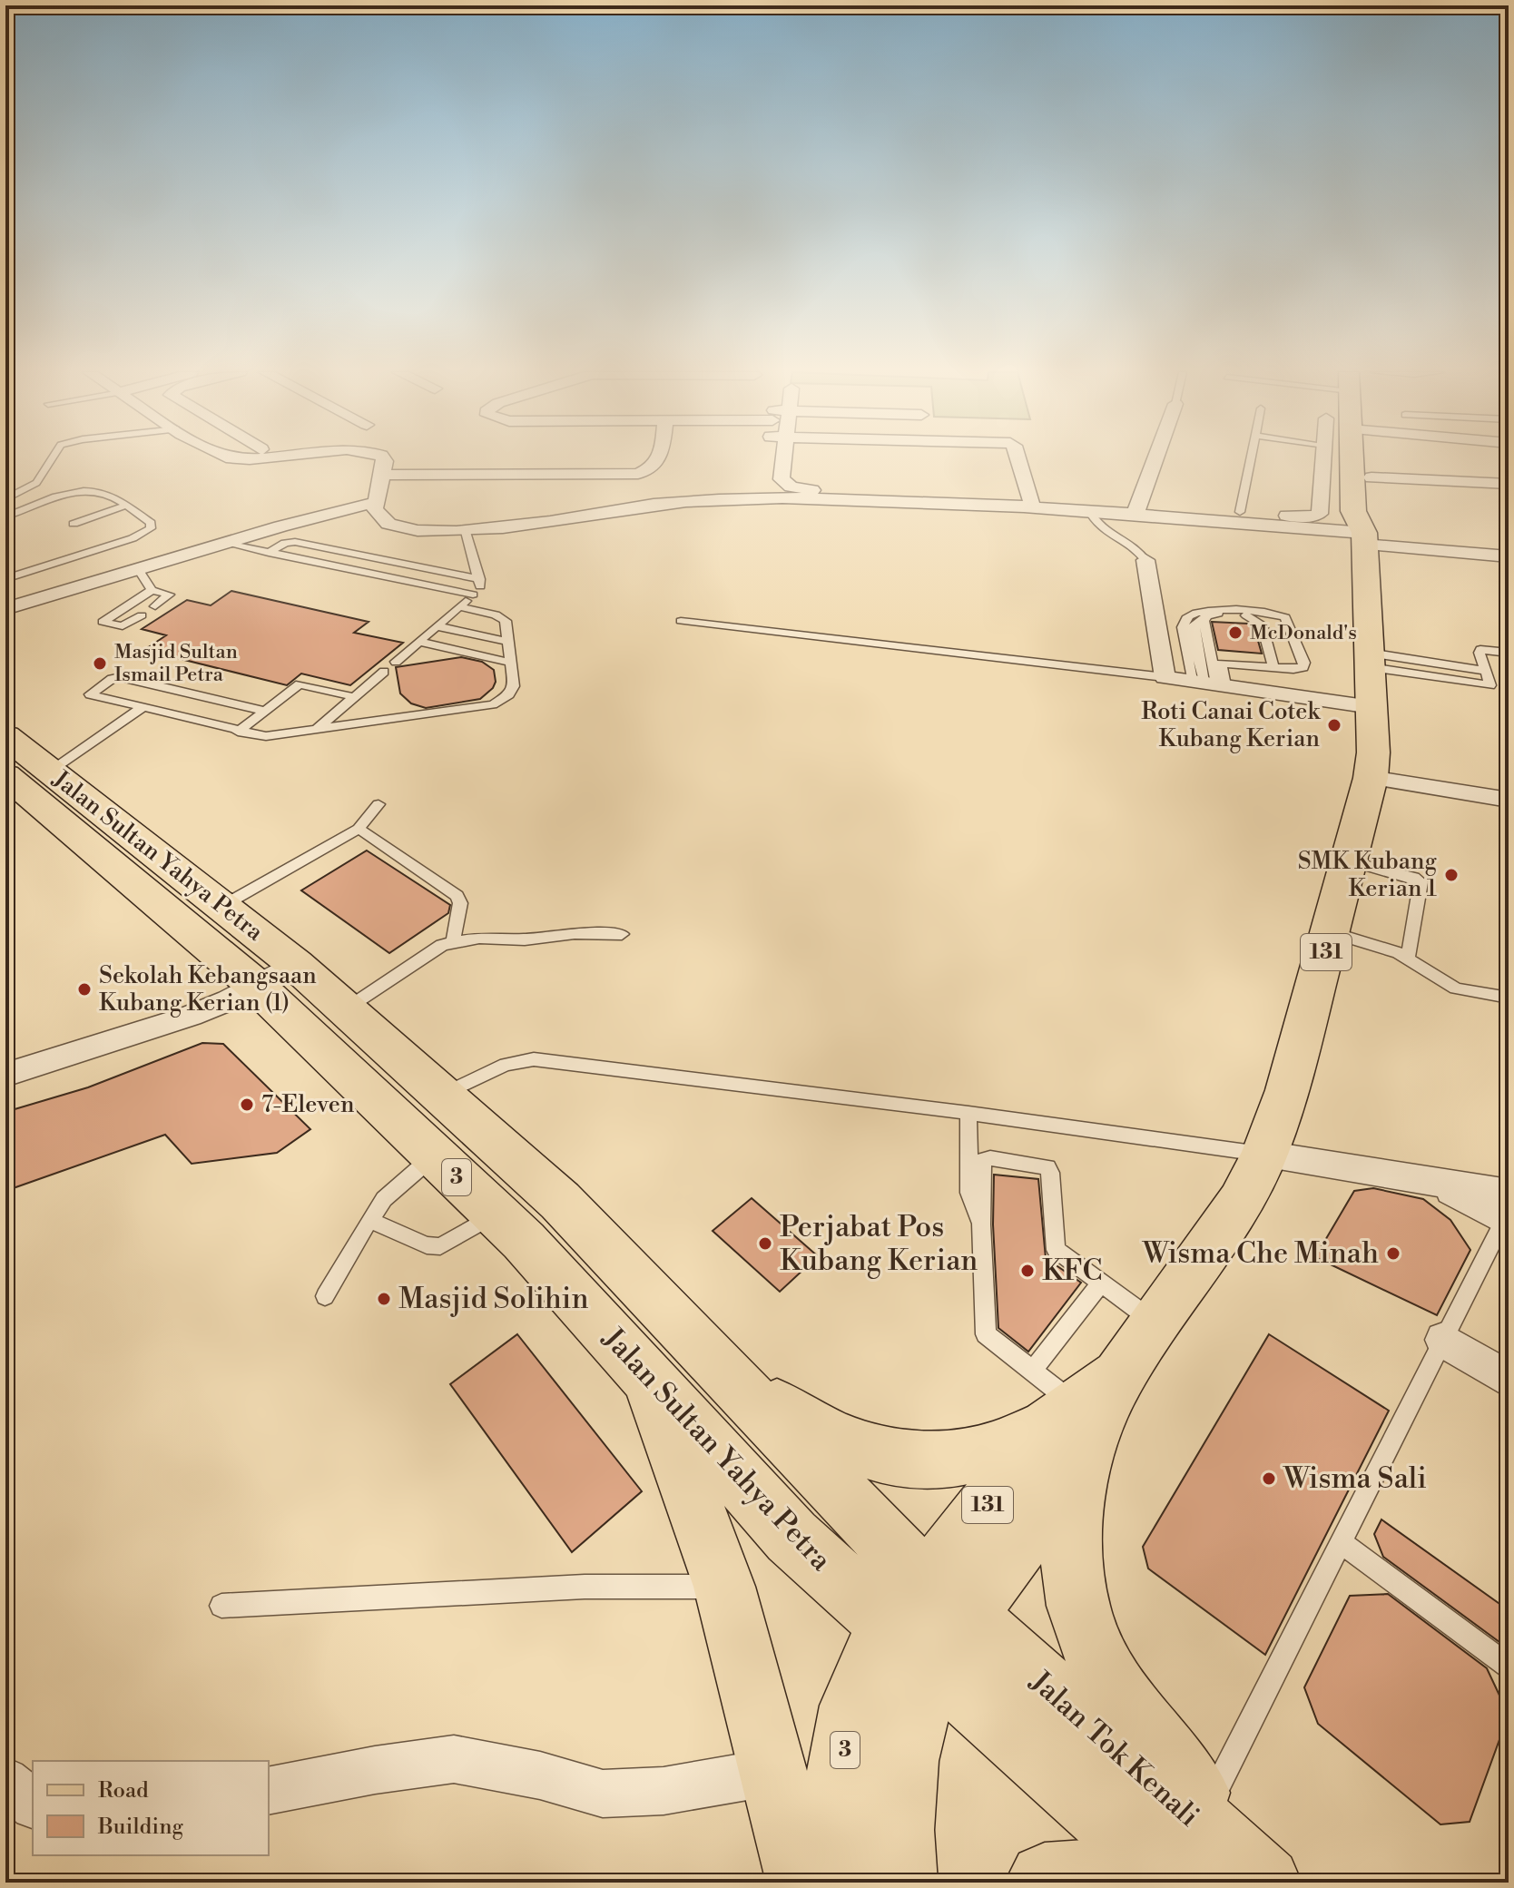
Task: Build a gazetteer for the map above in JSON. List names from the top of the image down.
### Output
{
  "streets": {
    "main road": [
      "Jalan Sultan Yahya Petra",
      "131",
      "3",
      "Jalan Tok Kenali"
    ]
  },
  "crossings": [
    ["Jalan Sultan Yahya Petra", "131"],
    ["Jalan Sultan Yahya Petra", "3"],
    ["Jalan Sultan Yahya Petra", "Jalan Tok Kenali"],
    ["131", "3"],
    ["131", "Jalan Tok Kenali"],
    ["3", "Jalan Tok Kenali"]
  ],
  "places": [
    "McDonald's",
    "Masjid Sultan Ismail Petra",
    "Roti Canai Cotek Kubang Kerian",
    "SMK Kubang Kerian 1",
    "Sekolah Kebangsaan Kubang Kerian (1)",
    "7-Eleven",
    "Perjabat Pos Kubang Kerian",
    "Wisma Che Minah",
    "KFC",
    "Masjid Solihin",
    "Wisma Sali"
  ],
  "legend": ["Road", "Building"]
}
